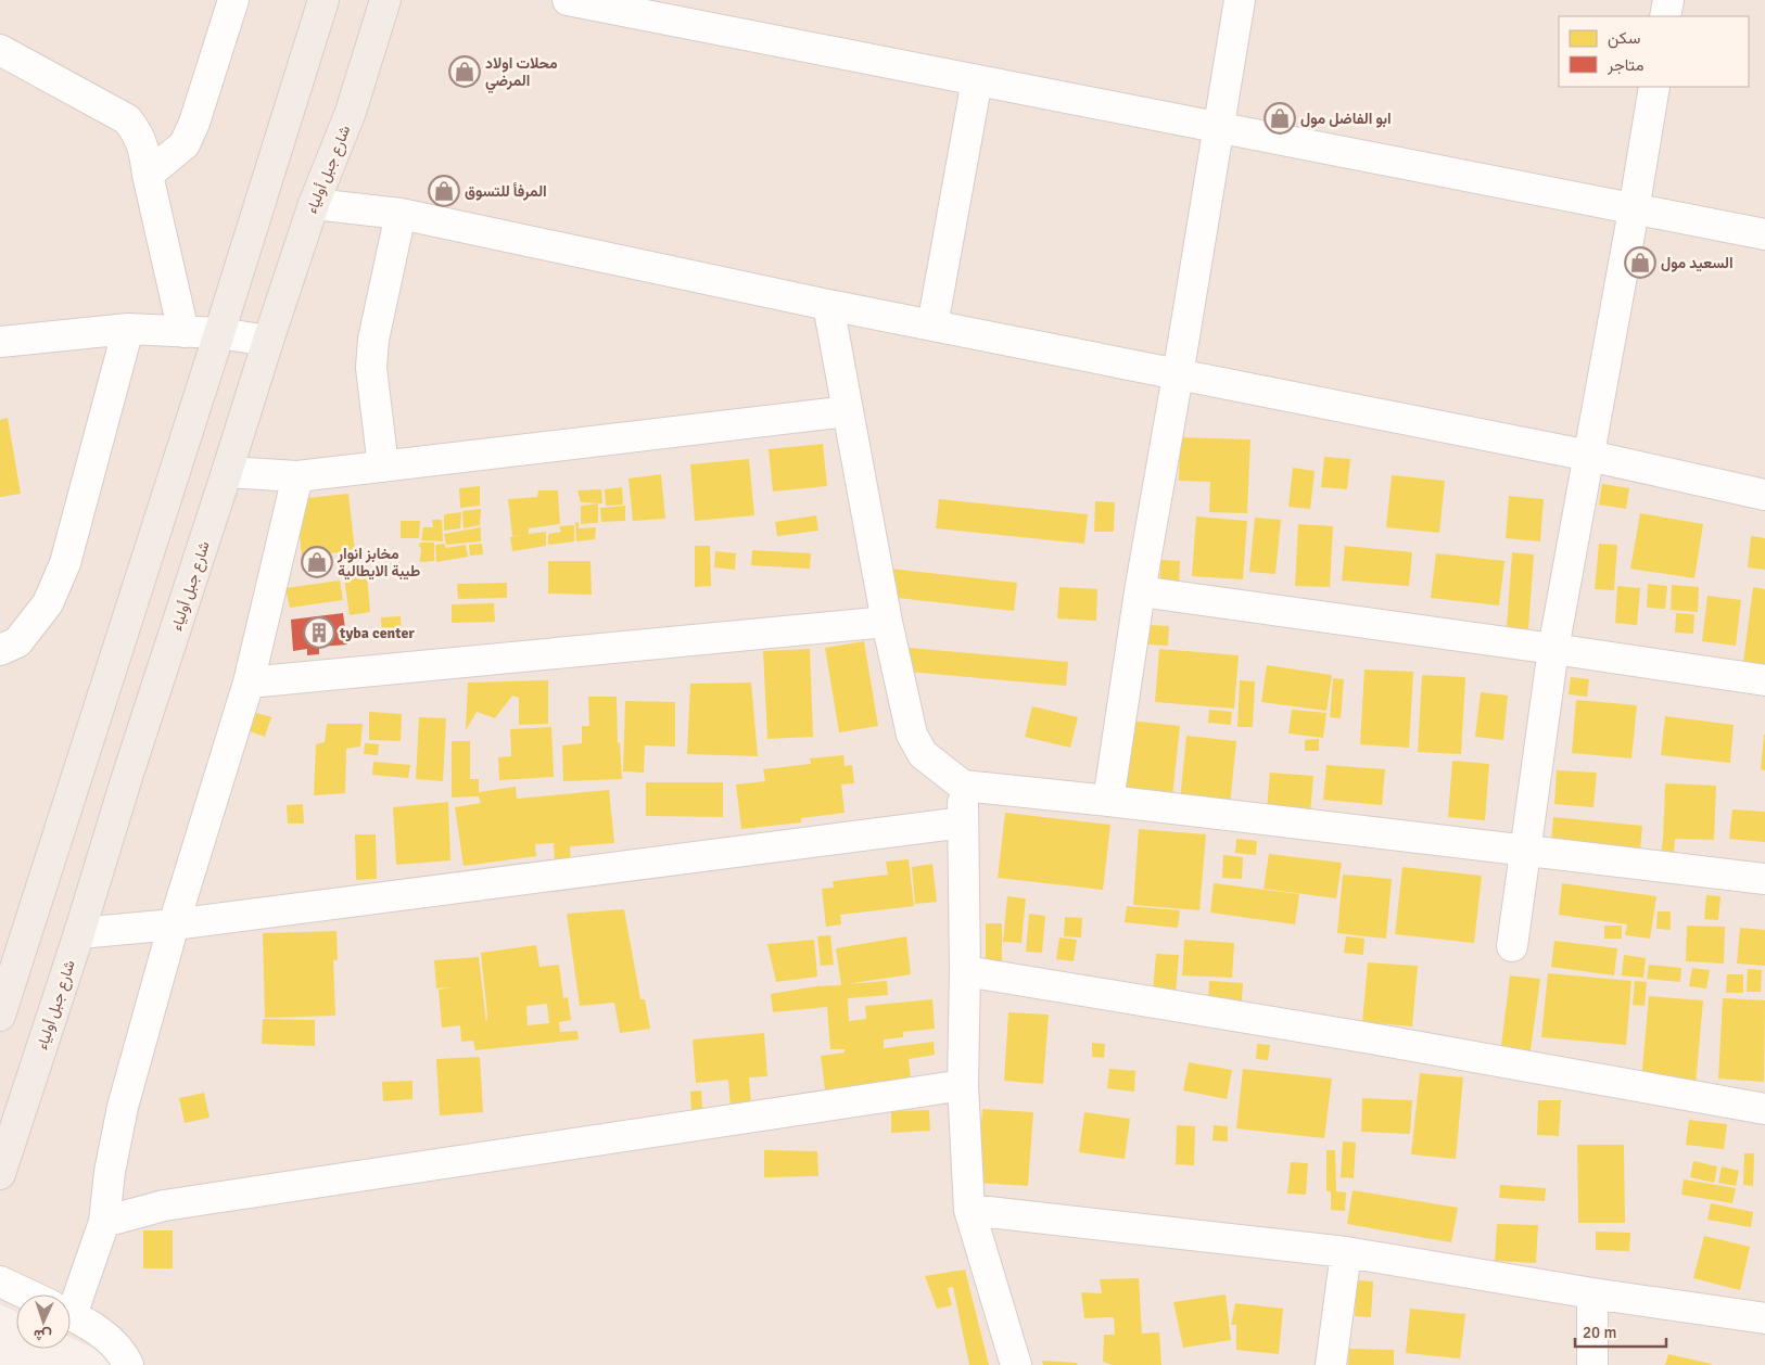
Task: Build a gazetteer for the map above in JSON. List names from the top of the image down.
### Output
{
  "streets": {
    "main road": ["شارع جبل أولياء"]
  },
  "places": {
    "shop": [
      "محلات اولاد المرضي",
      "ابو الفاضل مول",
      "المرفأ للتسوق",
      "السعيد مول",
      "مخابز انوار طيبة الايطالية"
    ],
    "building": ["tyba center"]
  },
  "legend": ["سكن", "متاجر"],
  "scale_bar": "20 m",
  "north": "bottom"
}
